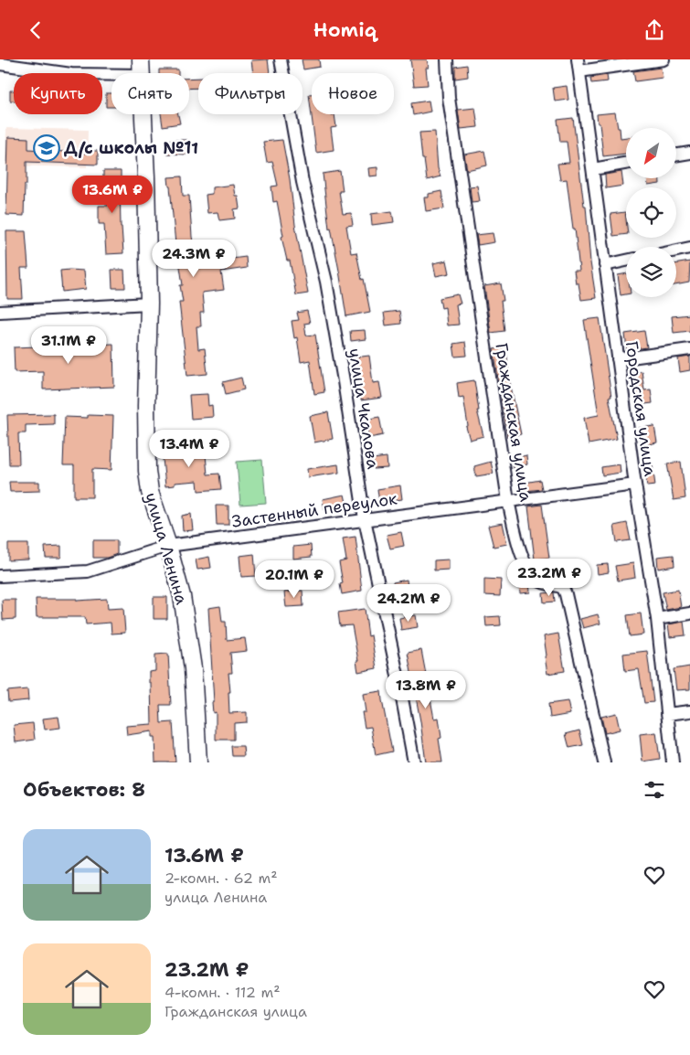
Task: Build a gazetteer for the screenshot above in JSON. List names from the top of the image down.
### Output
{
  "streets": {
    "main road": ["улица Ленина"],
    "street": [
      "улица Чкалова",
      "Городская улица",
      "Гражданская улица",
      "Застенный переулок"
    ]
  },
  "crossings": [
    ["улица Чкалова", "Застенный переулок"],
    ["Городская улица", "Застенный переулок"],
    ["Гражданская улица", "Застенный переулок"],
    ["Застенный переулок", "улица Ленина"]
  ],
  "places": {
    "school or university": ["Д/с школы №11"]
  },
  "north": "bottom left",
  "page": {
    "header": "Homiq",
    "chip": [
      "Купить",
      "Снять",
      "Фильтры",
      "Новое"
    ],
    "price": [
      "13.6M ₽",
      "24.3M ₽",
      "31.1M ₽",
      "13.4M ₽",
      "23.2M ₽",
      "20.1M ₽",
      "24.2M ₽",
      "13.8M ₽"
    ],
    "heading": "Объектов: 8",
    "list": [
      {
        "name": "13.6M ₽",
        "note": "2-комн. · 62 m² · улица Ленина"
      },
      {
        "name": "23.2M ₽",
        "note": "4-комн. · 112 m² · Гражданская улица"
      }
    ]
  }
}
